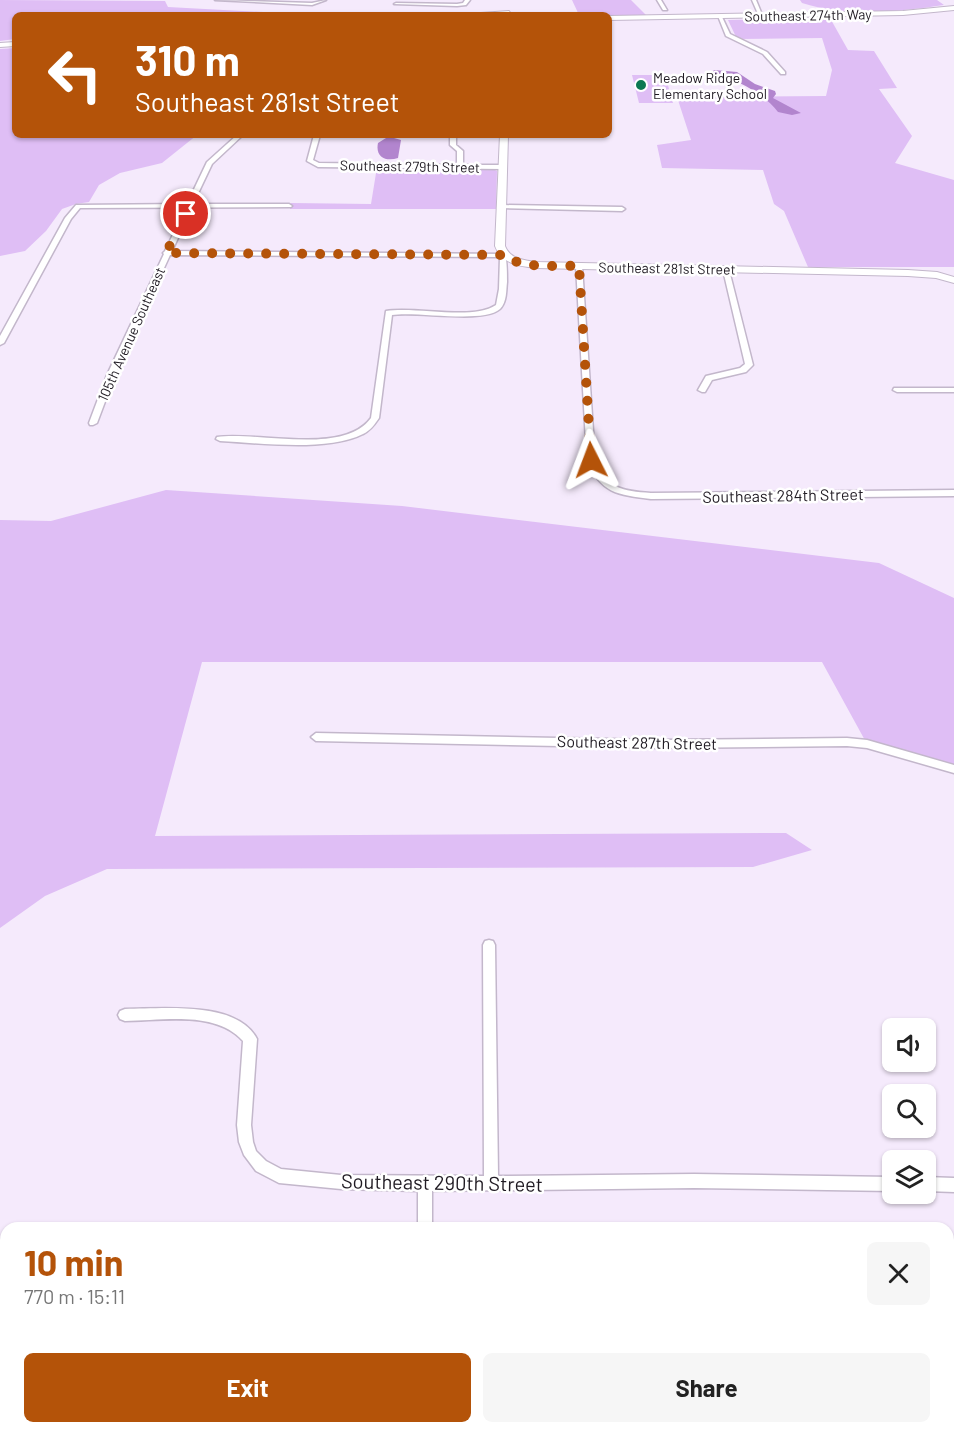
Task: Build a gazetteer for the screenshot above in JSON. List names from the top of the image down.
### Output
{
  "streets": {
    "street": [
      "Southeast 274th Way",
      "Southeast 279th Street",
      "Southeast 281st Street",
      "105th Avenue Southeast",
      "Southeast 284th Street",
      "Southeast 287th Street",
      "Southeast 290th Street"
    ]
  },
  "crossings": [
    ["Southeast 281st Street", "105th Avenue Southeast"],
    ["Southeast 281st Street", "Southeast 284th Street"]
  ],
  "places": ["Meadow Ridge Elementary School"],
  "page": {
    "turn": ["310 m", "Southeast 281st Street"],
    "heading": ["10 min", "770 m · 15:11"],
    "buttons": ["Exit", "Share"]
  }
}
